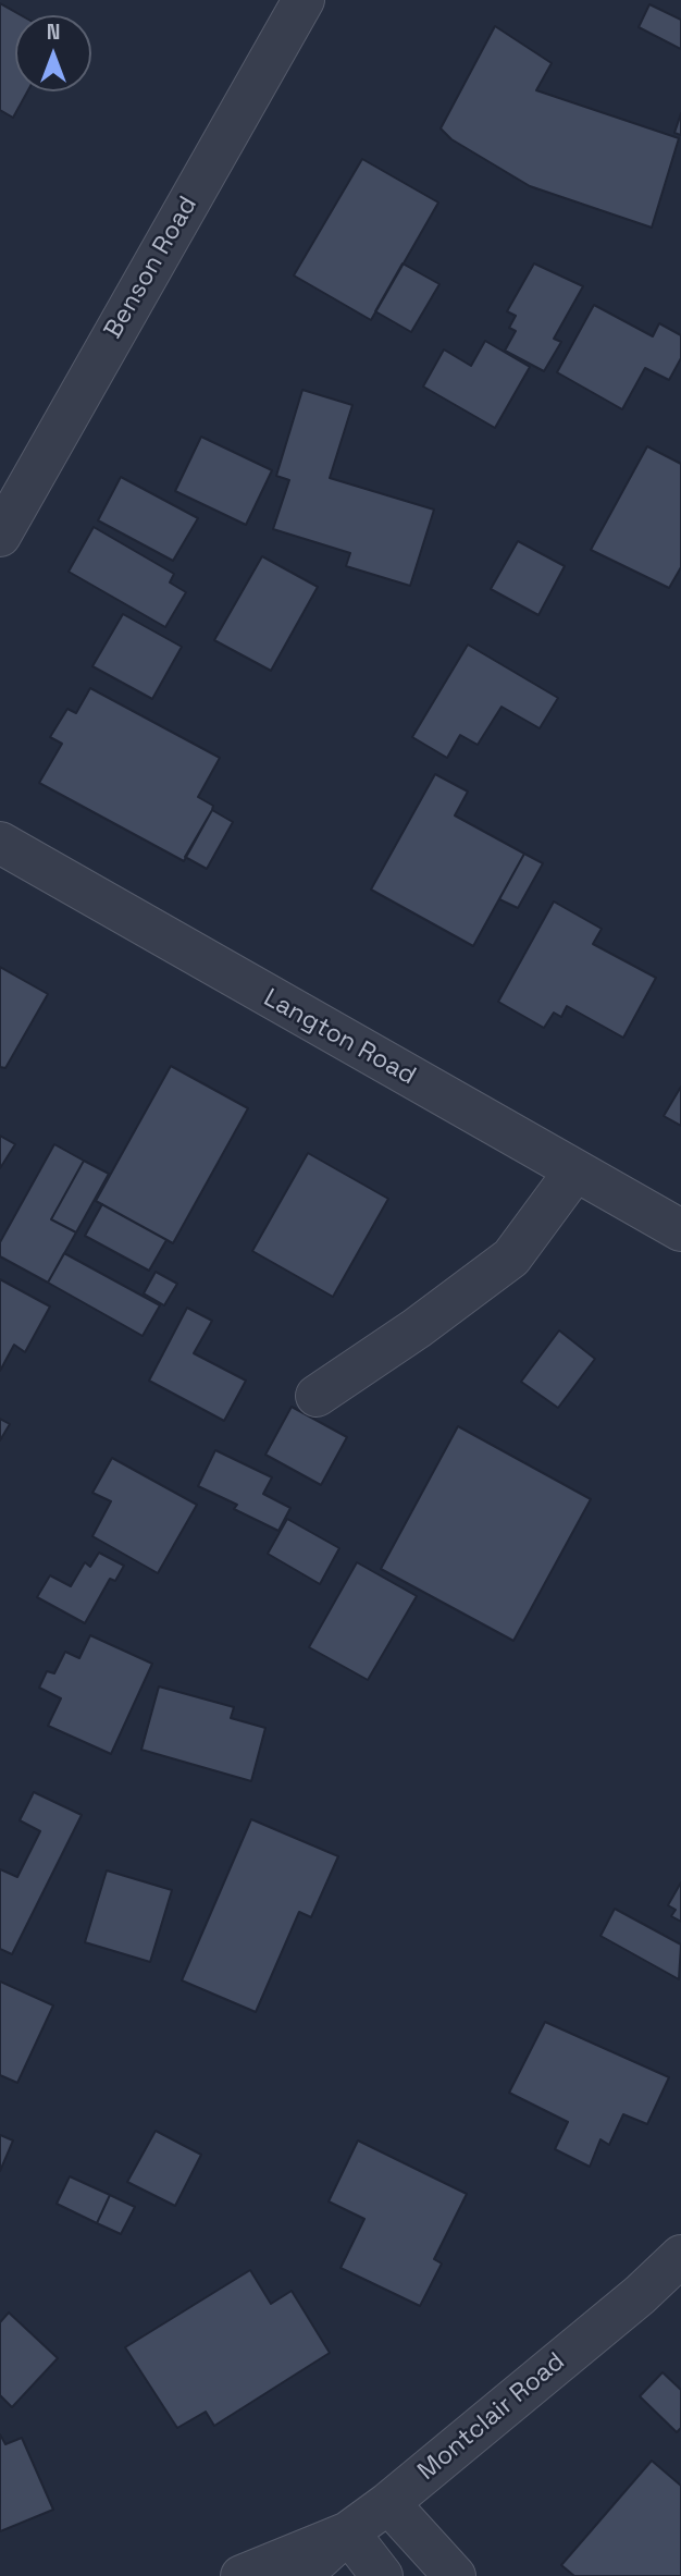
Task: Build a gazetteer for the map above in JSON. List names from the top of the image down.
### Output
{
  "streets": {
    "street": ["Benson Road", "Langton Road", "Montclair Road"]
  },
  "north": "top"
}
